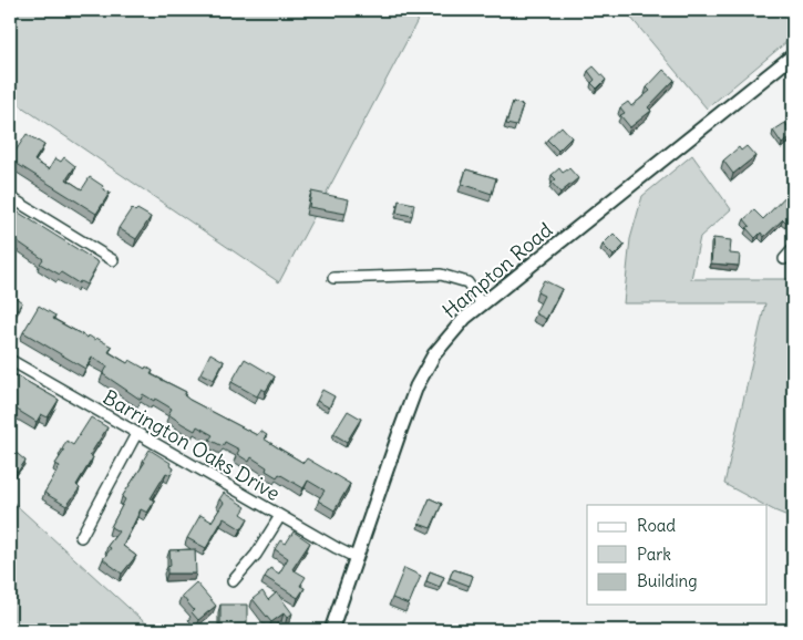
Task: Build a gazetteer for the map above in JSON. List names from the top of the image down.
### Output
{
  "streets": {
    "main road": ["Hampton Road"],
    "street": ["Barrington Oaks Drive"]
  },
  "crossings": [
    ["Hampton Road", "Barrington Oaks Drive"]
  ],
  "legend": ["Road", "Park", "Building"]
}
